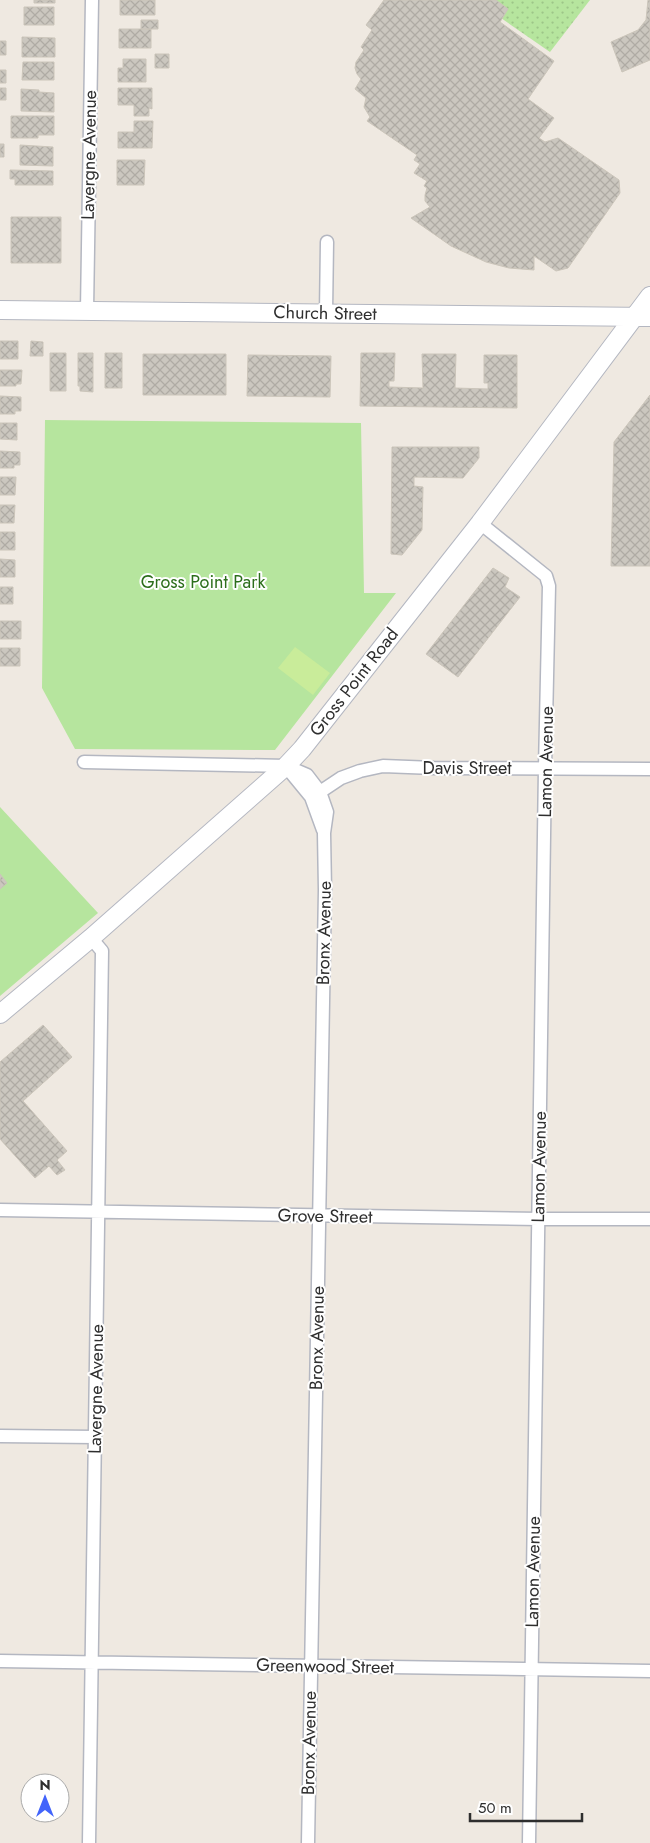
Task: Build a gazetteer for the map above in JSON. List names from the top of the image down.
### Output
{
  "streets": {
    "main road": ["Church Street", "Gross Point Road"],
    "street": [
      "Lavergne Avenue",
      "Lamon Avenue",
      "Davis Street",
      "Bronx Avenue",
      "Grove Street",
      "Greenwood Street"
    ]
  },
  "crossings": [
    ["Lavergne Avenue", "Church Street"],
    ["Lavergne Avenue", "Gross Point Road"],
    ["Lavergne Avenue", "Grove Street"],
    ["Lavergne Avenue", "Greenwood Street"],
    ["Church Street", "Gross Point Road"],
    ["Gross Point Road", "Lamon Avenue"],
    ["Gross Point Road", "Bronx Avenue"],
    ["Lamon Avenue", "Davis Street"],
    ["Lamon Avenue", "Grove Street"],
    ["Lamon Avenue", "Greenwood Street"],
    ["Davis Street", "Bronx Avenue"],
    ["Bronx Avenue", "Grove Street"],
    ["Bronx Avenue", "Greenwood Street"]
  ],
  "parks": ["Gross Point Park"],
  "scale_bar": "50 m",
  "north": "top"
}
